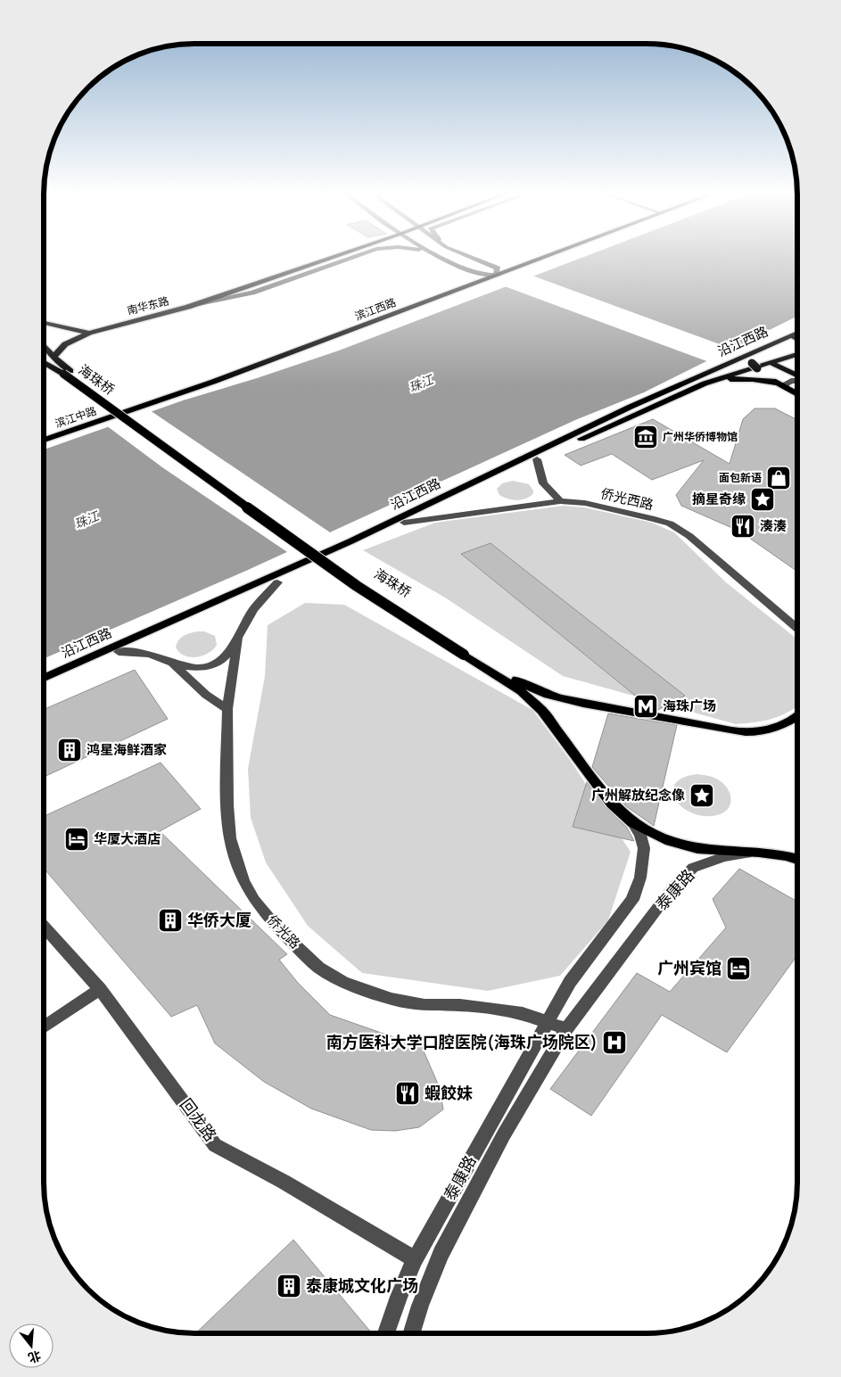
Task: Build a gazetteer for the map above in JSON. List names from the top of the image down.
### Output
{
  "streets": {
    "main road": [
      "南华东路",
      "滨江西路",
      "沿江西路",
      "海珠桥",
      "滨江中路"
    ],
    "street": [
      "侨光西路",
      "泰康路",
      "侨光路",
      "回龙路"
    ]
  },
  "crossings": [
    ["滨江西路", "滨江中路"],
    ["沿江西路", "侨光西路"],
    ["海珠桥", "泰康路"],
    ["泰康路", "侨光路"],
    ["泰康路", "回龙路"]
  ],
  "water": ["珠江"],
  "places": {
    "museum": ["广州华侨博物馆"],
    "shop": ["面包新语"],
    "place": ["摘星奇缘", "广州解放纪念像"],
    "restaurant": ["湊湊", "蝦餃妹"],
    "metro station": ["海珠广场"],
    "building": ["鸿星海鲜酒家", "华侨大厦", "泰康城文化广场"],
    "hotel": ["华厦大酒店", "广州宾馆"],
    "hospital": ["南方医科大学口腔医院(海珠广场院区)"]
  },
  "north": "bottom"
}
